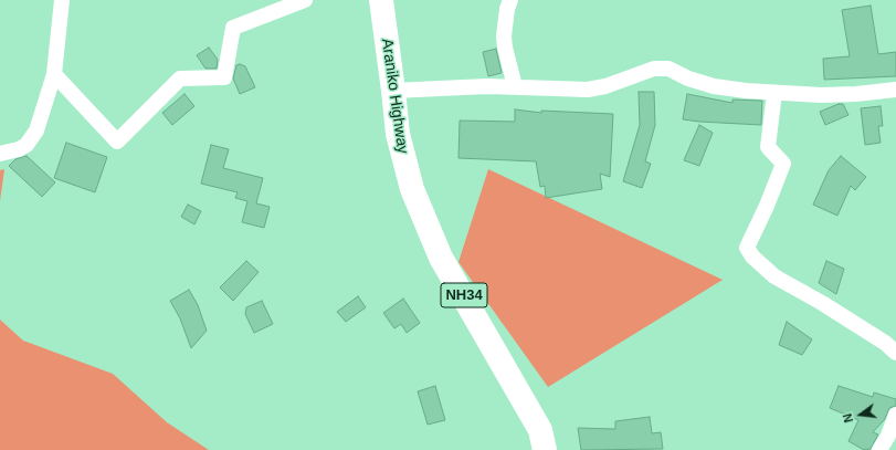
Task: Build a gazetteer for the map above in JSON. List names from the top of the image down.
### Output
{
  "streets": {
    "highway": ["Araniko Highway", "NH34"]
  },
  "north": "left"
}
